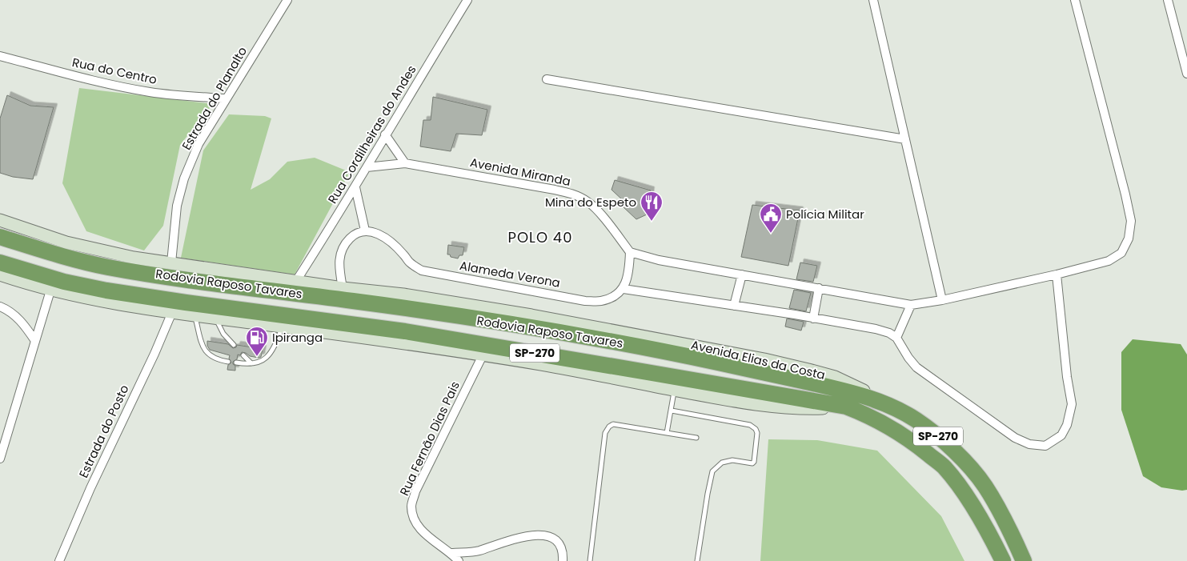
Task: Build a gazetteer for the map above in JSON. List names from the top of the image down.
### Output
{
  "streets": {
    "highway": ["Rodovia Raposo Tavares", "SP-270"],
    "main road": ["Avenida Elias da Costa"],
    "street": [
      "Rua do Centro",
      "Estrada do Planalto",
      "Rua Cordilheiras do Andes",
      "Avenida Miranda",
      "Alameda Verona",
      "Estrada do Posto",
      "Rua Fernão Dias Pais"
    ]
  },
  "crossings": [
    ["Rua do Centro", "Estrada do Planalto"],
    ["Estrada do Planalto", "Avenida Elias da Costa"],
    ["Rua Cordilheiras do Andes", "Avenida Miranda"],
    ["Rua Cordilheiras do Andes", "Avenida Elias da Costa"],
    ["Rodovia Raposo Tavares", "Avenida Elias da Costa"]
  ],
  "districts": ["POLO 40"],
  "places": {
    "restaurant": ["Mina do Espeto"],
    "public building": ["Polícia Militar"],
    "fuel station": ["Ipiranga"]
  }
}
